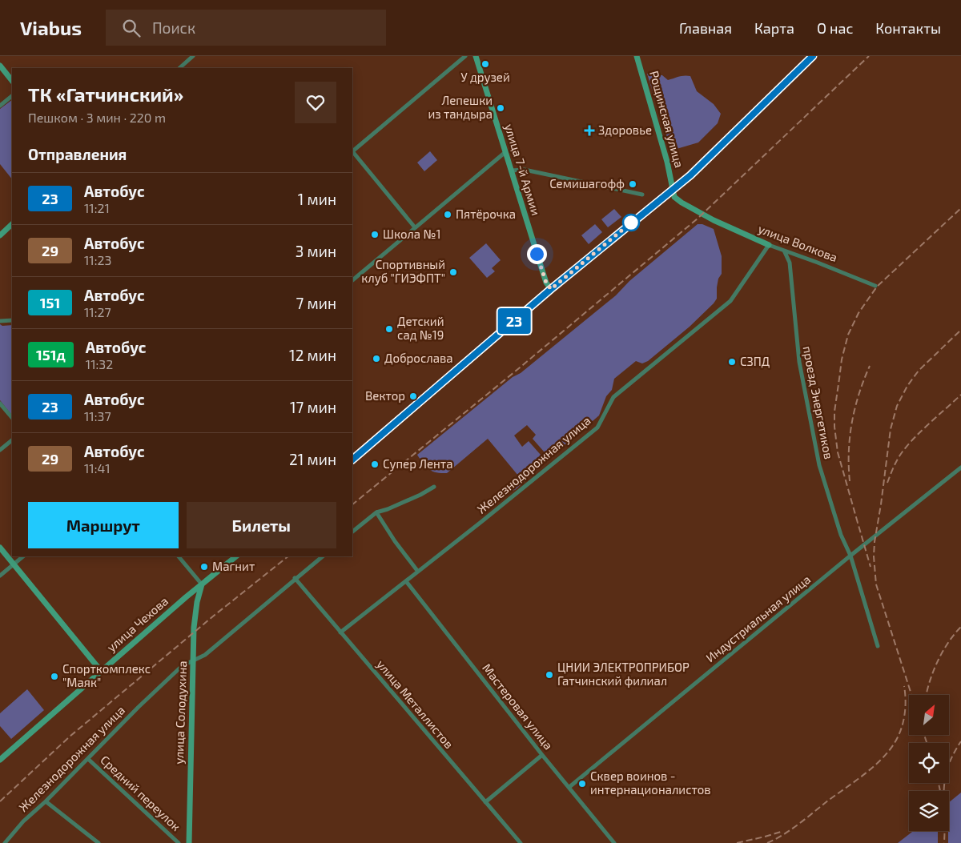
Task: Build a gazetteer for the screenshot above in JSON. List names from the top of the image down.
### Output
{
  "streets": {
    "street": [
      "Рощинская улица",
      "улица 7-й Армии",
      "улица Волкова",
      "проезд Энергетиков",
      "Железнодорожная улица",
      "Индустриальная улица",
      "улица Чехова",
      "улица Металлистов",
      "Мастеровая улица",
      "улица Солодухина",
      "Средний переулок"
    ]
  },
  "crossings": [
    ["Рощинская улица", "улица Волкова"],
    ["улица Волкова", "проезд Энергетиков"],
    ["улица Волкова", "Железнодорожная улица"],
    ["проезд Энергетиков", "Индустриальная улица"],
    ["Железнодорожная улица", "улица Металлистов"],
    ["Железнодорожная улица", "Мастеровая улица"],
    ["Железнодорожная улица", "улица Солодухина"],
    ["Железнодорожная улица", "Средний переулок"],
    ["Индустриальная улица", "Мастеровая улица"],
    ["улица Чехова", "улица Солодухина"]
  ],
  "places": {
    "other": [
      "У друзей",
      "Лепешки из тандыра",
      "Семишагофф",
      "Пятёрочка",
      "Школа №1",
      "Спортивный клуб \"ГИЭФПТ\"",
      "Детский сад №19",
      "Доброслава",
      "СЗПД",
      "Вектор",
      "Супер Лента",
      "Магнит",
      "ЦНИИ ЭЛЕКТРОПРИБОР Гатчинский филиал",
      "Спорткомплекс \"Маяк\"",
      "Сквер воинов - интернационалистов"
    ],
    "health": ["Здоровье"]
  },
  "lines": ["bus line 23"],
  "north": "top right",
  "page": {
    "header": "Viabus",
    "search": "Поиск",
    "nav": [
      "Главная",
      "Карта",
      "О нас",
      "Контакты"
    ],
    "on_map": "23",
    "heading": [
      ["ТК «Гатчинский»", "Пешком · 3 мин · 220 m"],
      "Отправления"
    ],
    "list": [
      {
        "mark": "23",
        "name": "Автобус",
        "note": "11:21",
        "value": "1 мин"
      },
      {
        "mark": "29",
        "name": "Автобус",
        "note": "11:23",
        "value": "3 мин"
      },
      {
        "mark": "151",
        "name": "Автобус",
        "note": "11:27",
        "value": "7 мин"
      },
      {
        "mark": "151д",
        "name": "Автобус",
        "note": "11:32",
        "value": "12 мин"
      },
      {
        "mark": "23",
        "name": "Автобус",
        "note": "11:37",
        "value": "17 мин"
      },
      {
        "mark": "29",
        "name": "Автобус",
        "note": "11:41",
        "value": "21 мин"
      }
    ],
    "buttons": ["Маршрут", "Билеты"]
  }
}
